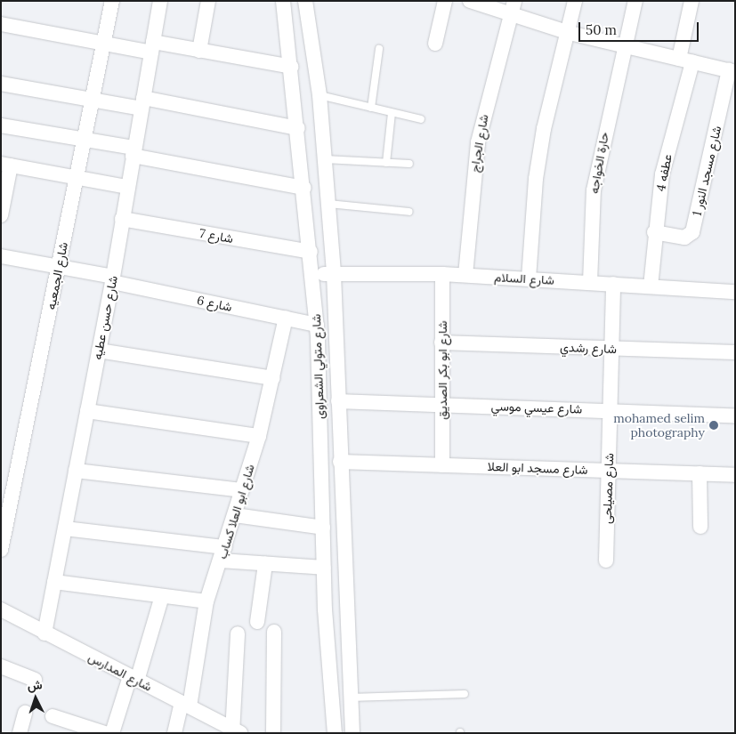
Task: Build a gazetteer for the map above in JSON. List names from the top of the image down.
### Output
{
  "streets": {
    "street": [
      "شارع الجراج",
      "حارة الخواجه",
      "شارع مسجد النور 1",
      "عطفه 4",
      "شارع 7",
      "شارع الجمعيه",
      "شارع السلام",
      "شارع 6",
      "شارع حسن عطيه",
      "شارع رشدي",
      "شارع متولي الشعراوى",
      "شارع ابو بكر الصديق",
      "شارع عيسي موسي",
      "شارع مسجد ابو العلا",
      "شارع مصيلحى",
      "شارع ابو العلا كساب",
      "شارع المدارس"
    ]
  },
  "crossings": [
    ["شارع الجراج", "شارع السلام"],
    ["حارة الخواجه", "شارع السلام"],
    ["شارع مسجد النور 1", "عطفه 4"],
    ["عطفه 4", "شارع السلام"],
    ["شارع 7", "شارع حسن عطيه"],
    ["شارع 7", "شارع متولي الشعراوى"],
    ["شارع الجمعيه", "شارع 6"],
    ["شارع السلام", "شارع متولي الشعراوى"],
    ["شارع السلام", "شارع ابو بكر الصديق"],
    ["شارع السلام", "شارع مصيلحى"],
    ["شارع 6", "شارع حسن عطيه"],
    ["شارع 6", "شارع متولي الشعراوى"],
    ["شارع 6", "شارع ابو العلا كساب"],
    ["شارع حسن عطيه", "شارع المدارس"],
    ["شارع رشدي", "شارع ابو بكر الصديق"],
    ["شارع رشدي", "شارع مصيلحى"],
    ["شارع متولي الشعراوى", "شارع عيسي موسي"],
    ["شارع متولي الشعراوى", "شارع مسجد ابو العلا"],
    ["شارع ابو بكر الصديق", "شارع عيسي موسي"],
    ["شارع ابو بكر الصديق", "شارع مسجد ابو العلا"],
    ["شارع عيسي موسي", "شارع مصيلحى"],
    ["شارع مسجد ابو العلا", "شارع مصيلحى"],
    ["شارع ابو العلا كساب", "شارع المدارس"]
  ],
  "places": ["mohamed selim photography"],
  "scale_bar": "50 m",
  "north": "top"
}
